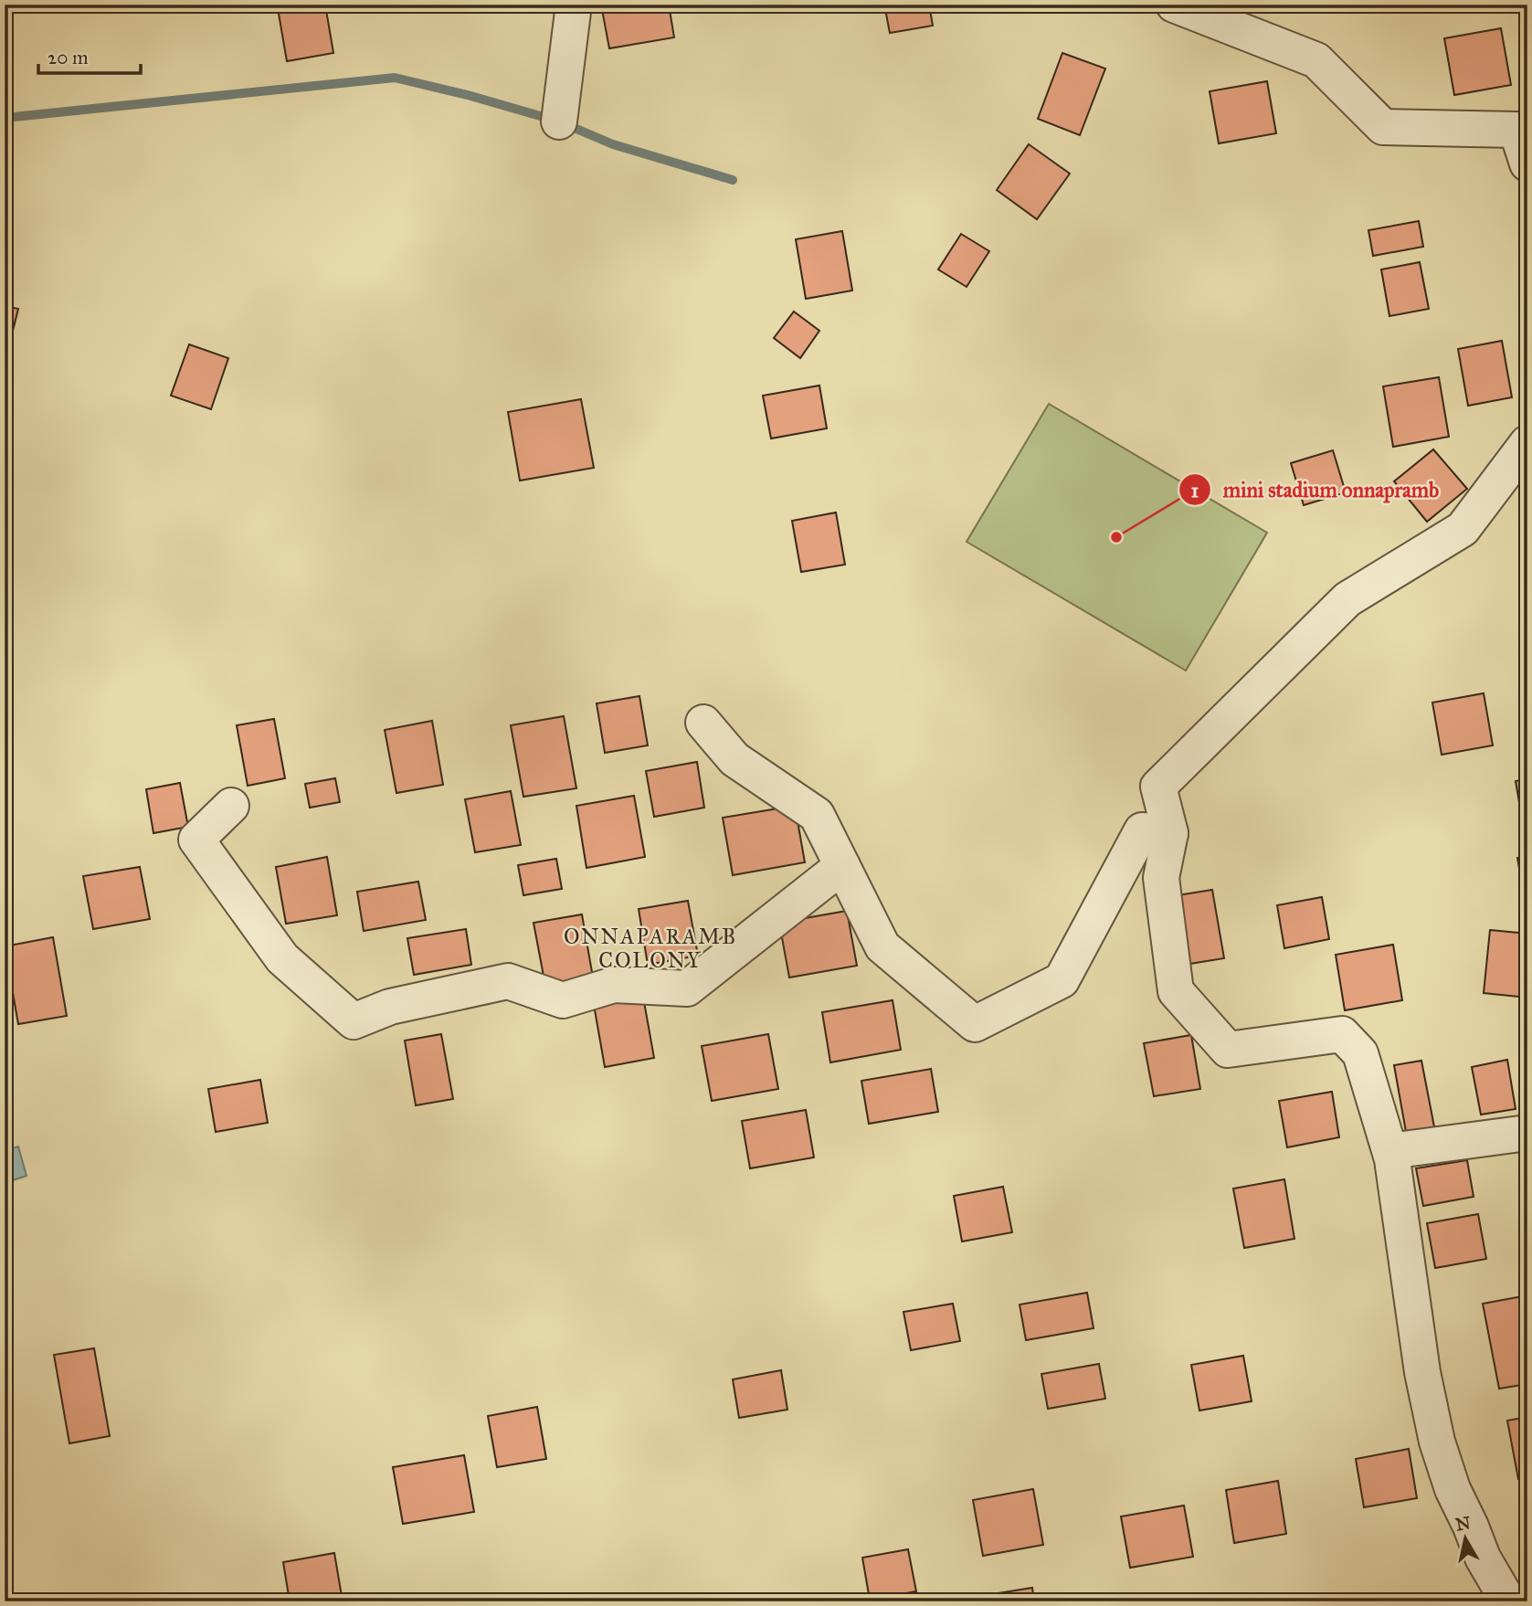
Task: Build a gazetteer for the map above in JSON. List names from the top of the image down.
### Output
{
  "districts": ["ONNAPARAMB COLONY"],
  "places": ["mini stadium onnapramb"],
  "scale_bar": "20 m",
  "north": "top"
}
